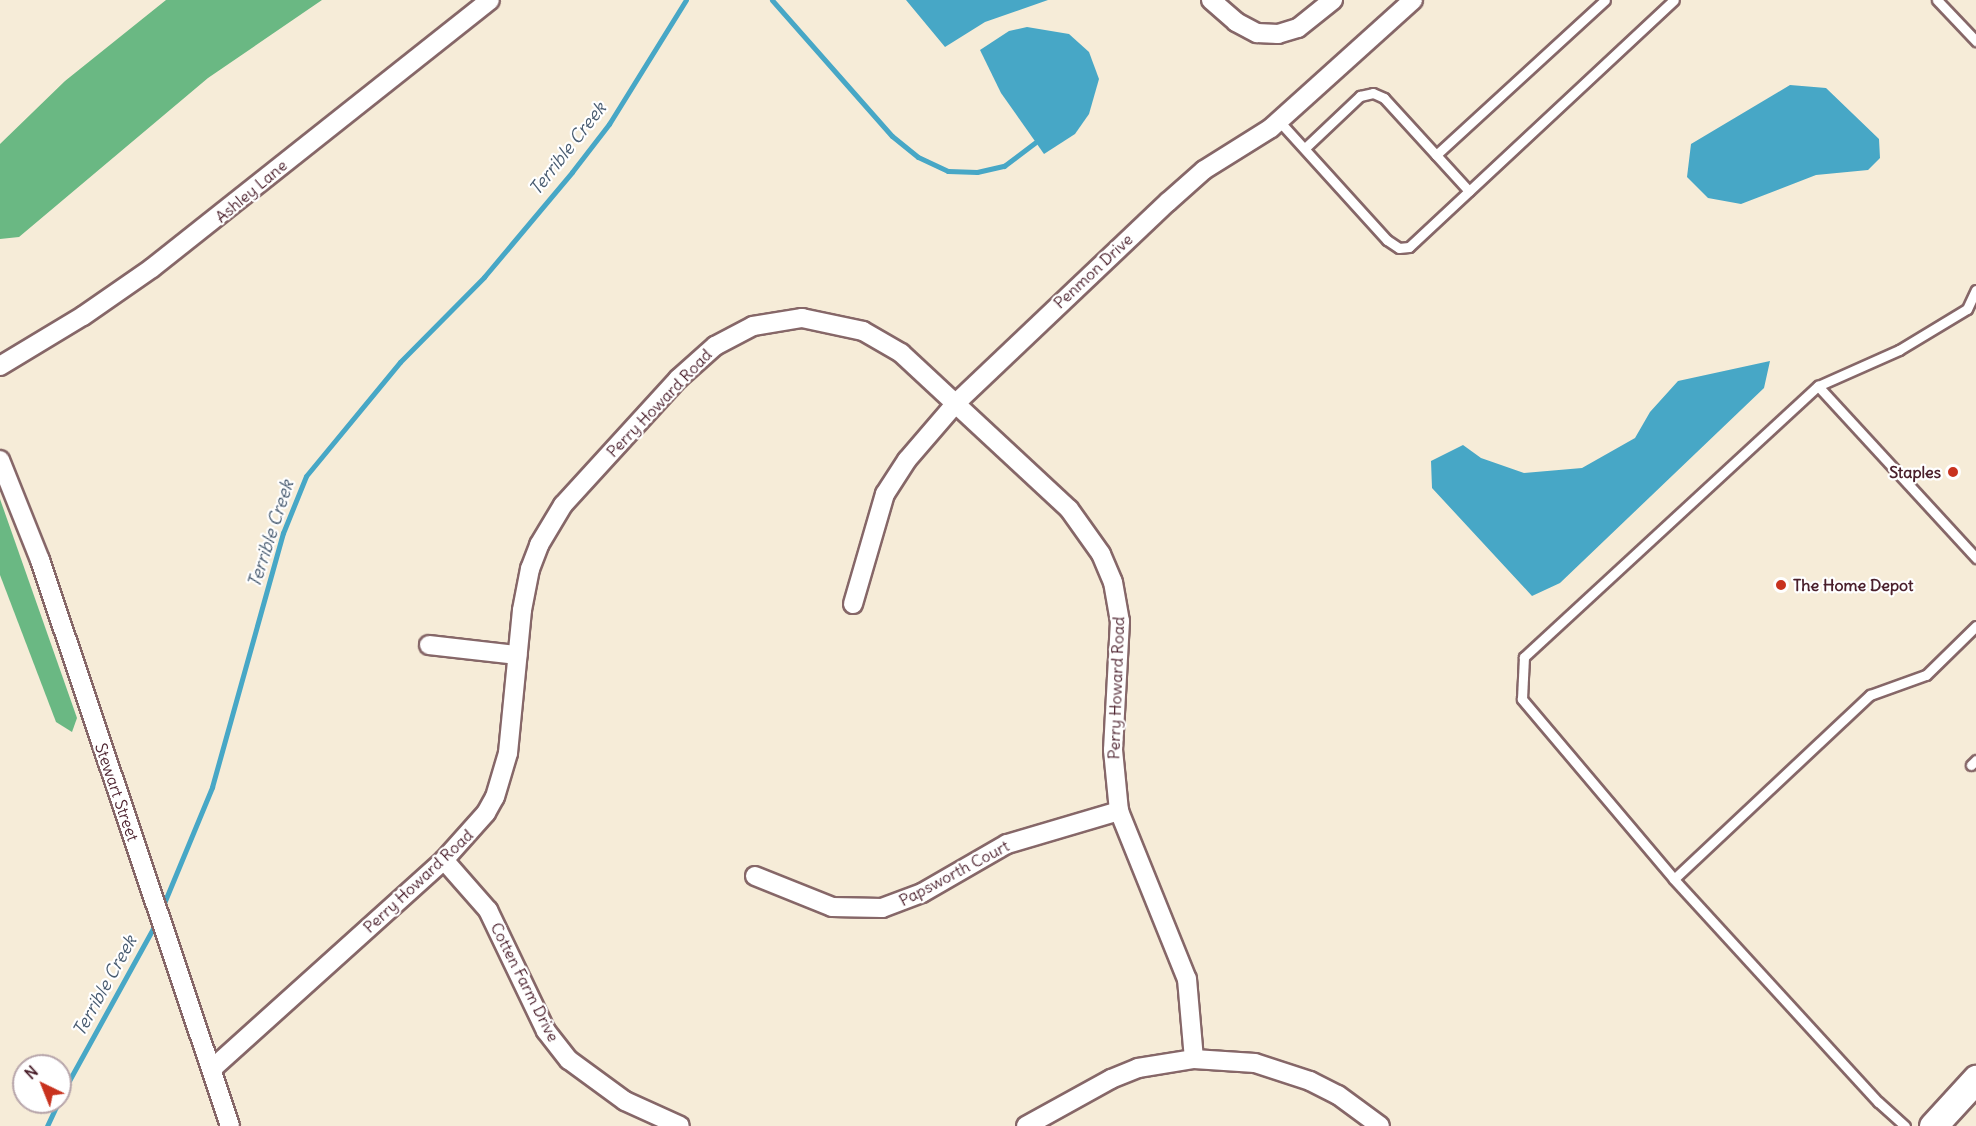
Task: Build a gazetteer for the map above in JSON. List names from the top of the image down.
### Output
{
  "streets": {
    "street": [
      "Ashley Lane",
      "Penmon Drive",
      "Perry Howard Road",
      "Stewart Street",
      "Papsworth Court",
      "Cotten Farm Drive"
    ]
  },
  "crossings": [
    ["Penmon Drive", "Perry Howard Road"],
    ["Perry Howard Road", "Stewart Street"],
    ["Perry Howard Road", "Papsworth Court"],
    ["Perry Howard Road", "Cotten Farm Drive"]
  ],
  "water": ["Terrible Creek"],
  "places": ["Staples", "The Home Depot"],
  "north": "top left"
}
